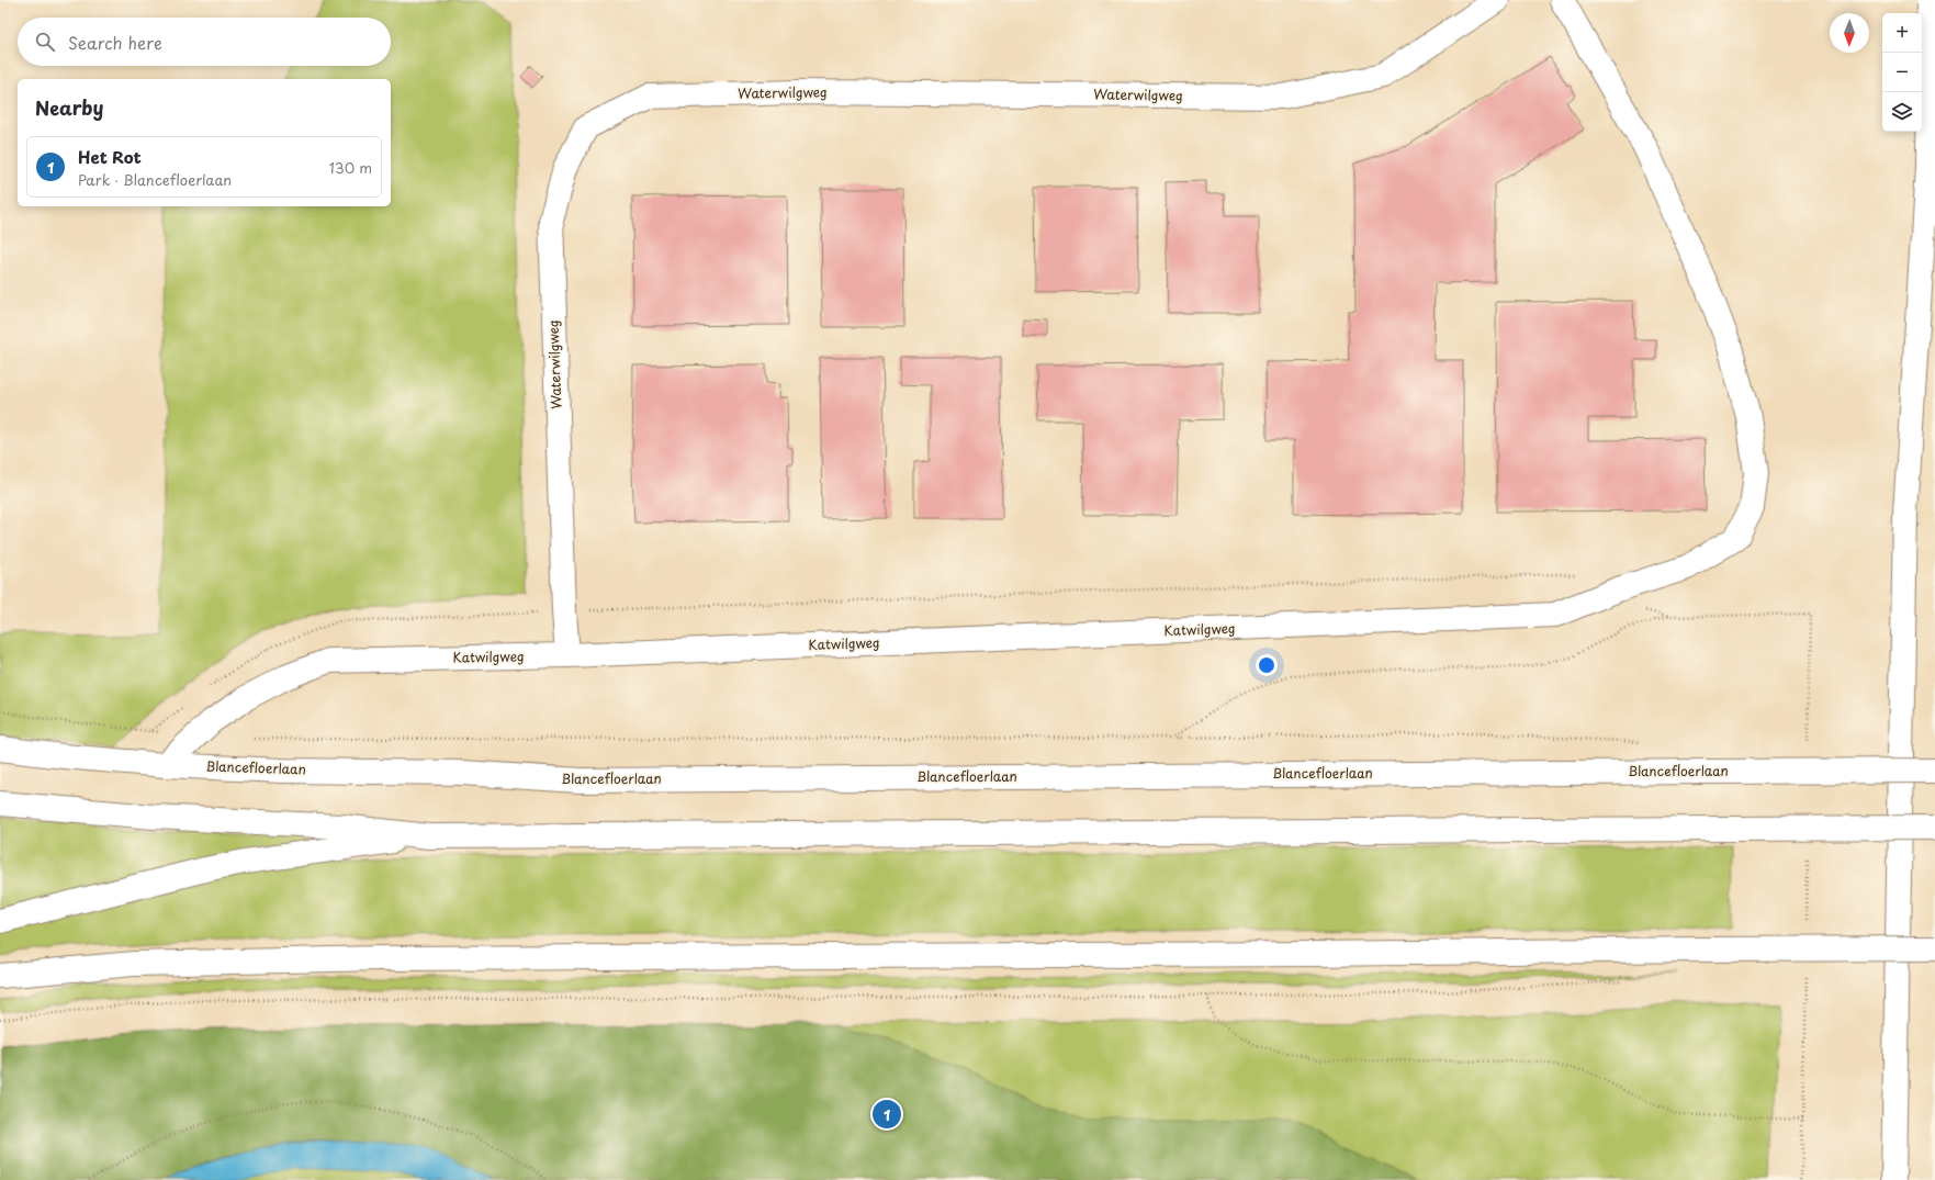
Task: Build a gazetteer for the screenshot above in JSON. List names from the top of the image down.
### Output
{
  "streets": {
    "main road": ["Waterwilgweg", "Katwilgweg", "Blancefloerlaan"]
  },
  "crossings": [
    ["Waterwilgweg", "Katwilgweg"],
    ["Katwilgweg", "Blancefloerlaan"]
  ],
  "north": "bottom",
  "page": {
    "map_buttons": ["+", "−"],
    "search": "Search here",
    "heading": "Nearby",
    "list": [
      {
        "mark": "1",
        "name": "Het Rot",
        "note": "Park · Blancefloerlaan",
        "value": "130 m"
      }
    ],
    "pins": "1"
  }
}
